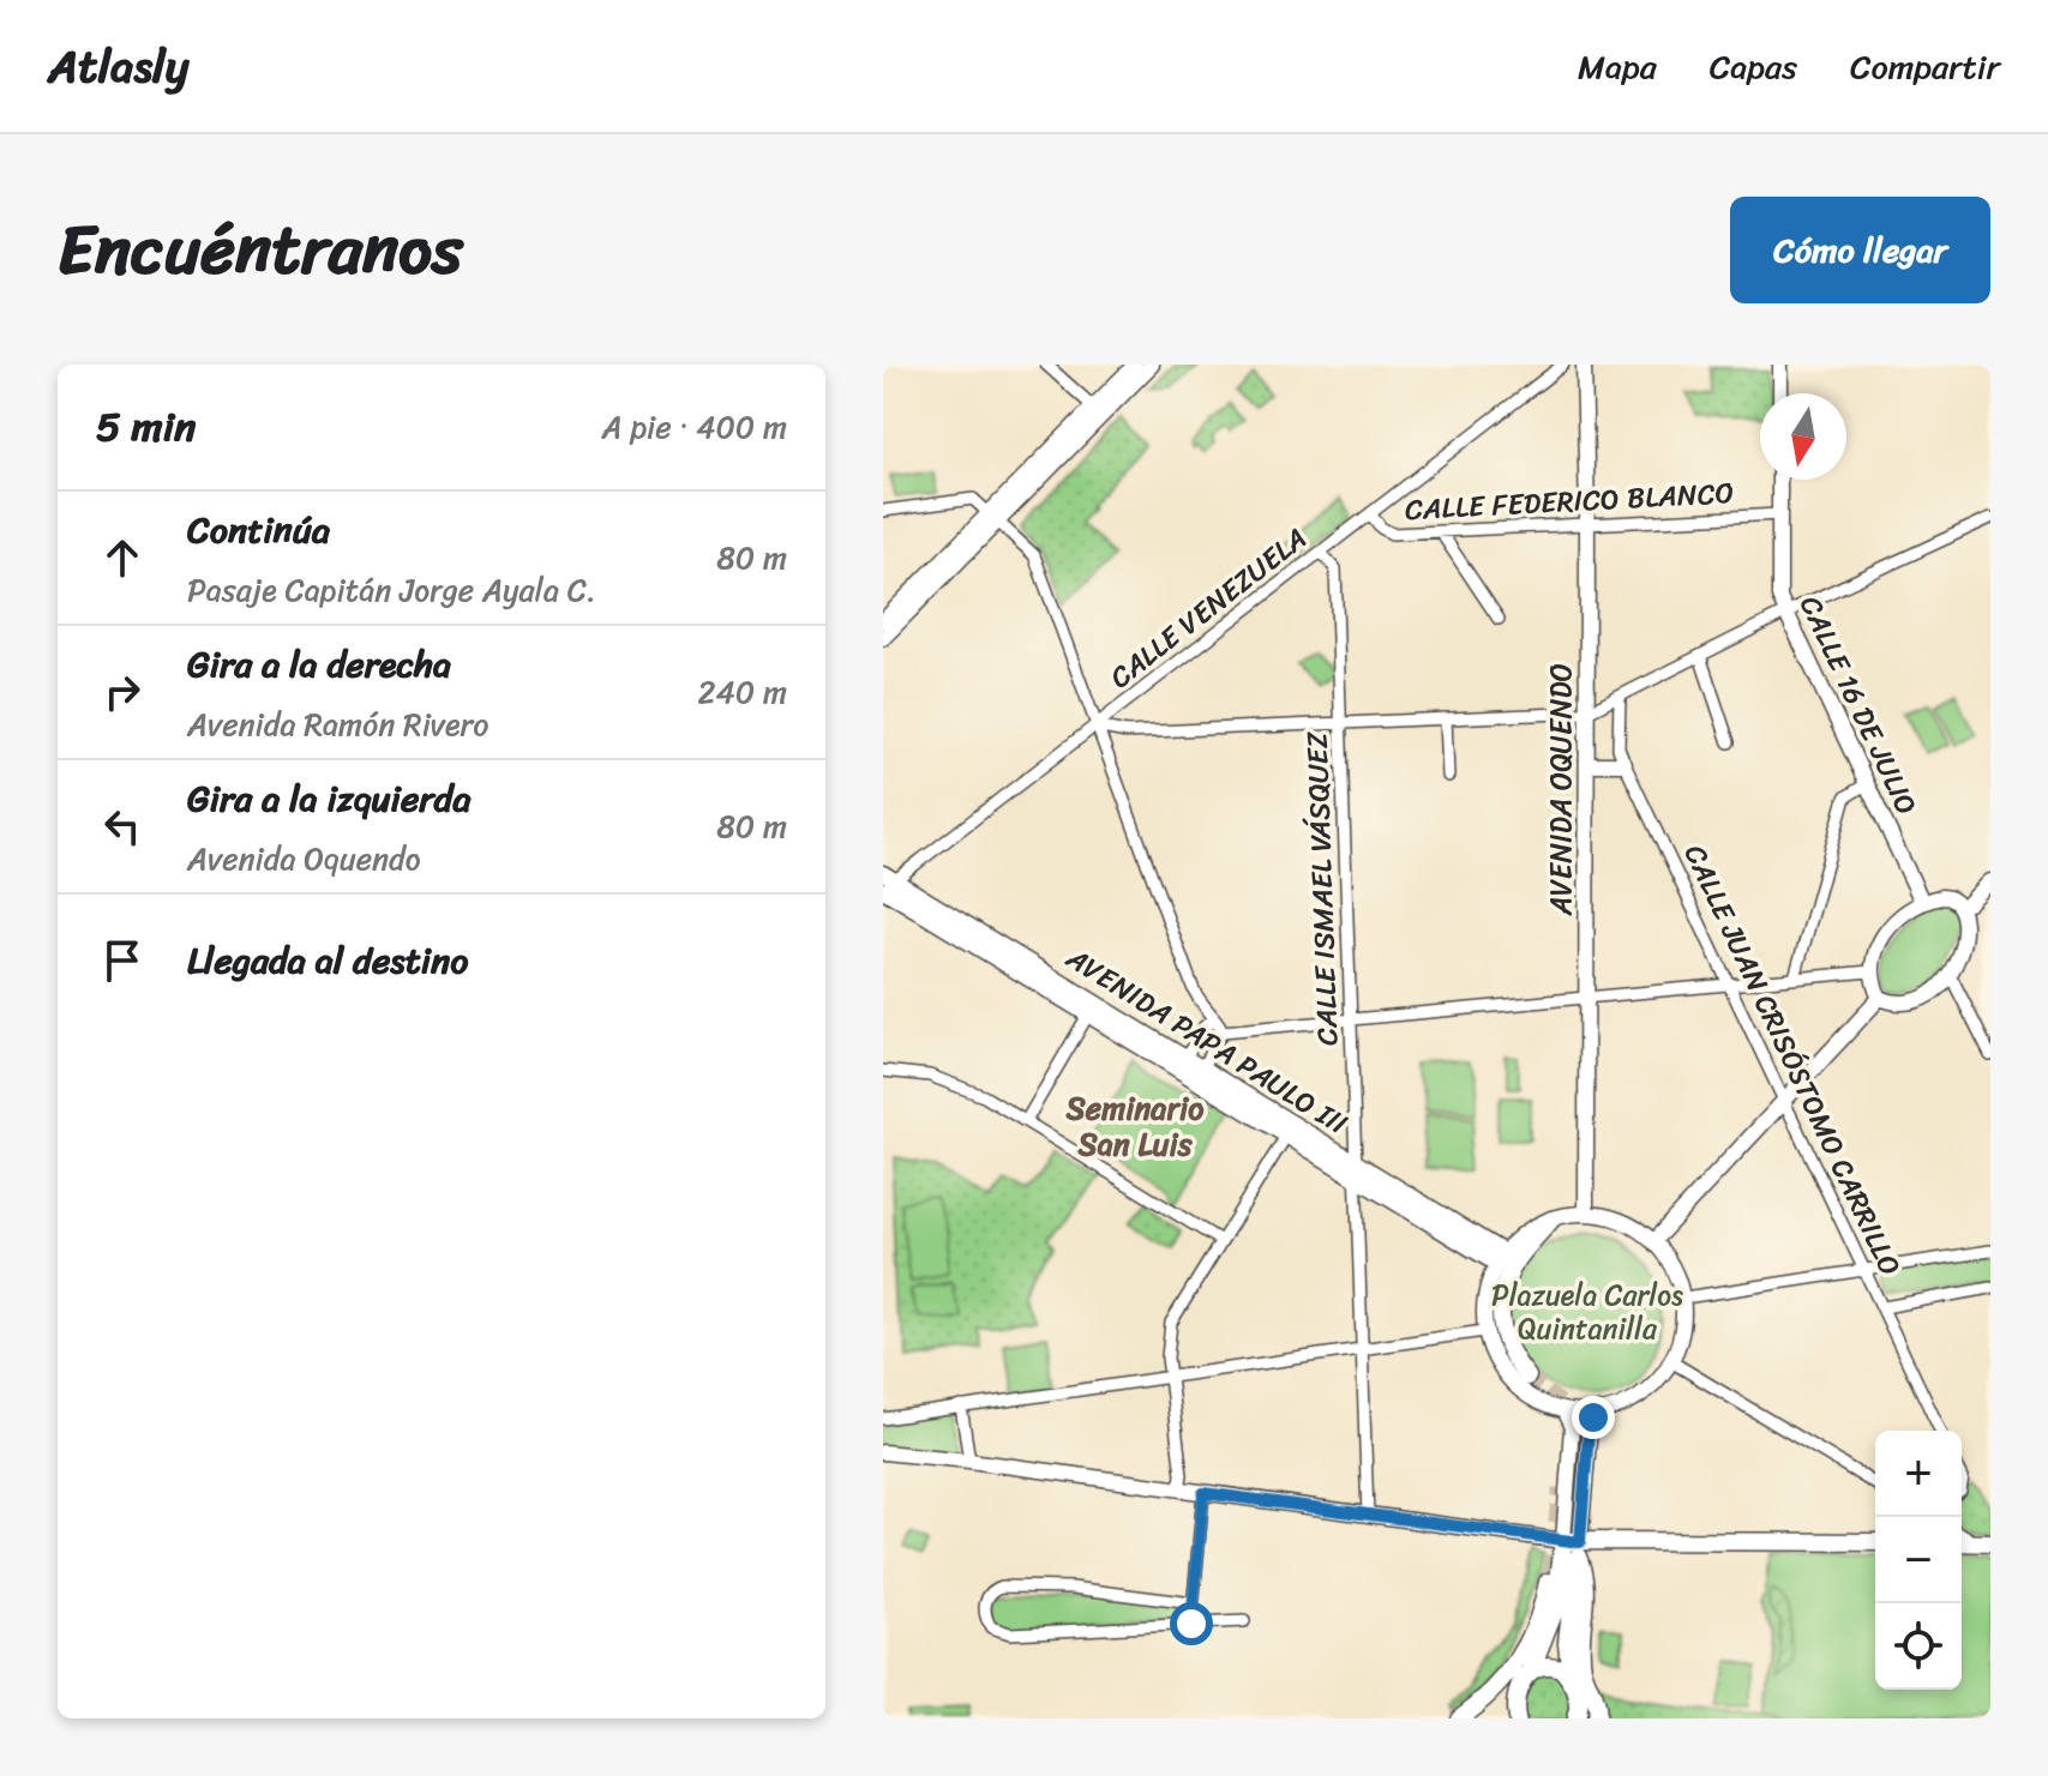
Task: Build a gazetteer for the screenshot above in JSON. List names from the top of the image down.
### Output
{
  "streets": {
    "main road": ["CALLE 16 DE JULIO", "AVENIDA OQUENDO", "AVENIDA PAPA PAULO III"],
    "street": [
      "CALLE FEDERICO BLANCO",
      "CALLE VENEZUELA",
      "CALLE ISMAEL VÁSQUEZ",
      "CALLE JUAN CRISÓSTOMO CARRILLO"
    ]
  },
  "crossings": [
    ["CALLE FEDERICO BLANCO", "CALLE VENEZUELA"],
    ["CALLE FEDERICO BLANCO", "CALLE 16 DE JULIO"],
    ["CALLE FEDERICO BLANCO", "AVENIDA OQUENDO"],
    ["CALLE VENEZUELA", "CALLE ISMAEL VÁSQUEZ"],
    ["CALLE VENEZUELA", "AVENIDA PAPA PAULO III"],
    ["AVENIDA OQUENDO", "AVENIDA PAPA PAULO III"],
    ["CALLE ISMAEL VÁSQUEZ", "AVENIDA PAPA PAULO III"]
  ],
  "districts": ["Seminario San Luis"],
  "parks": ["Plazuela Carlos Quintanilla"],
  "north": "bottom",
  "page": {
    "header": "Atlasly",
    "nav": ["Mapa", "Capas", "Compartir"],
    "title": "Encuéntranos",
    "buttons": "Cómo llegar",
    "heading": ["5 min", "A pie · 400 m"],
    "list": [
      ["Continúa", "Pasaje Capitán Jorge Ayala C.", "80 m"],
      ["Gira a la derecha", "Avenida Ramón Rivero", "240 m"],
      ["Gira a la izquierda", "Avenida Oquendo", "80 m"],
      "Llegada al destino"
    ],
    "map_buttons": ["+", "−"]
  }
}
